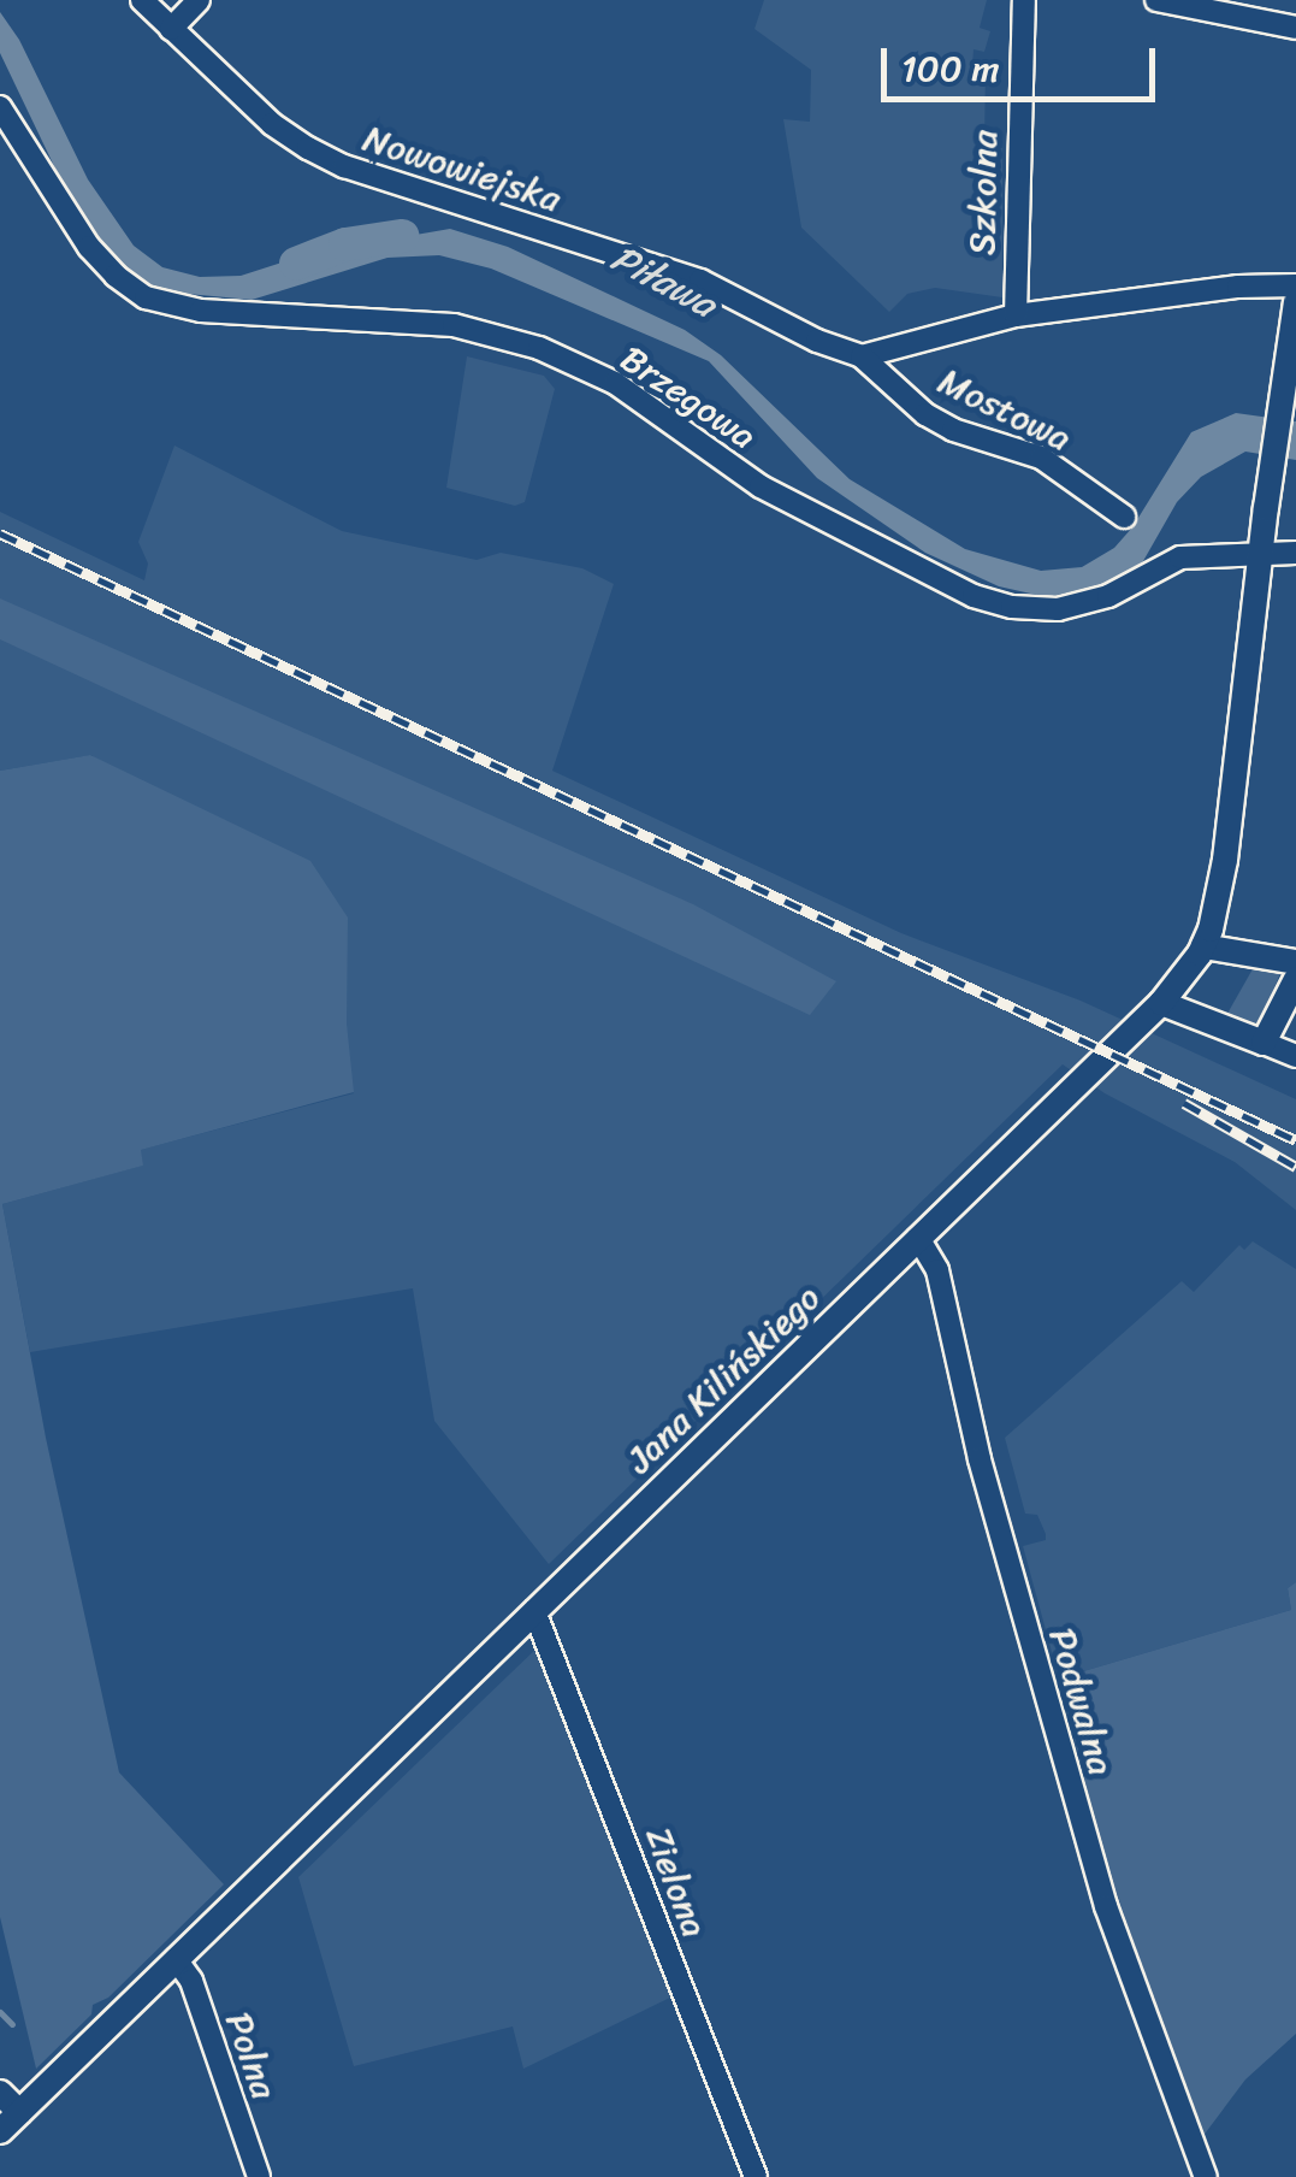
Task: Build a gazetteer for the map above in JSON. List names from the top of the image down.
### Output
{
  "streets": {
    "street": [
      "Nowowiejska",
      "Szkolna",
      "Brzegowa",
      "Mostowa",
      "Jana Kilińskiego",
      "Podwalna",
      "Zielona",
      "Polna"
    ]
  },
  "crossings": [
    ["Nowowiejska", "Mostowa"],
    ["Brzegowa", "Jana Kilińskiego"],
    ["Jana Kilińskiego", "Podwalna"],
    ["Jana Kilińskiego", "Zielona"],
    ["Jana Kilińskiego", "Polna"]
  ],
  "water": ["Piława"],
  "scale_bar": "100 m"
}
